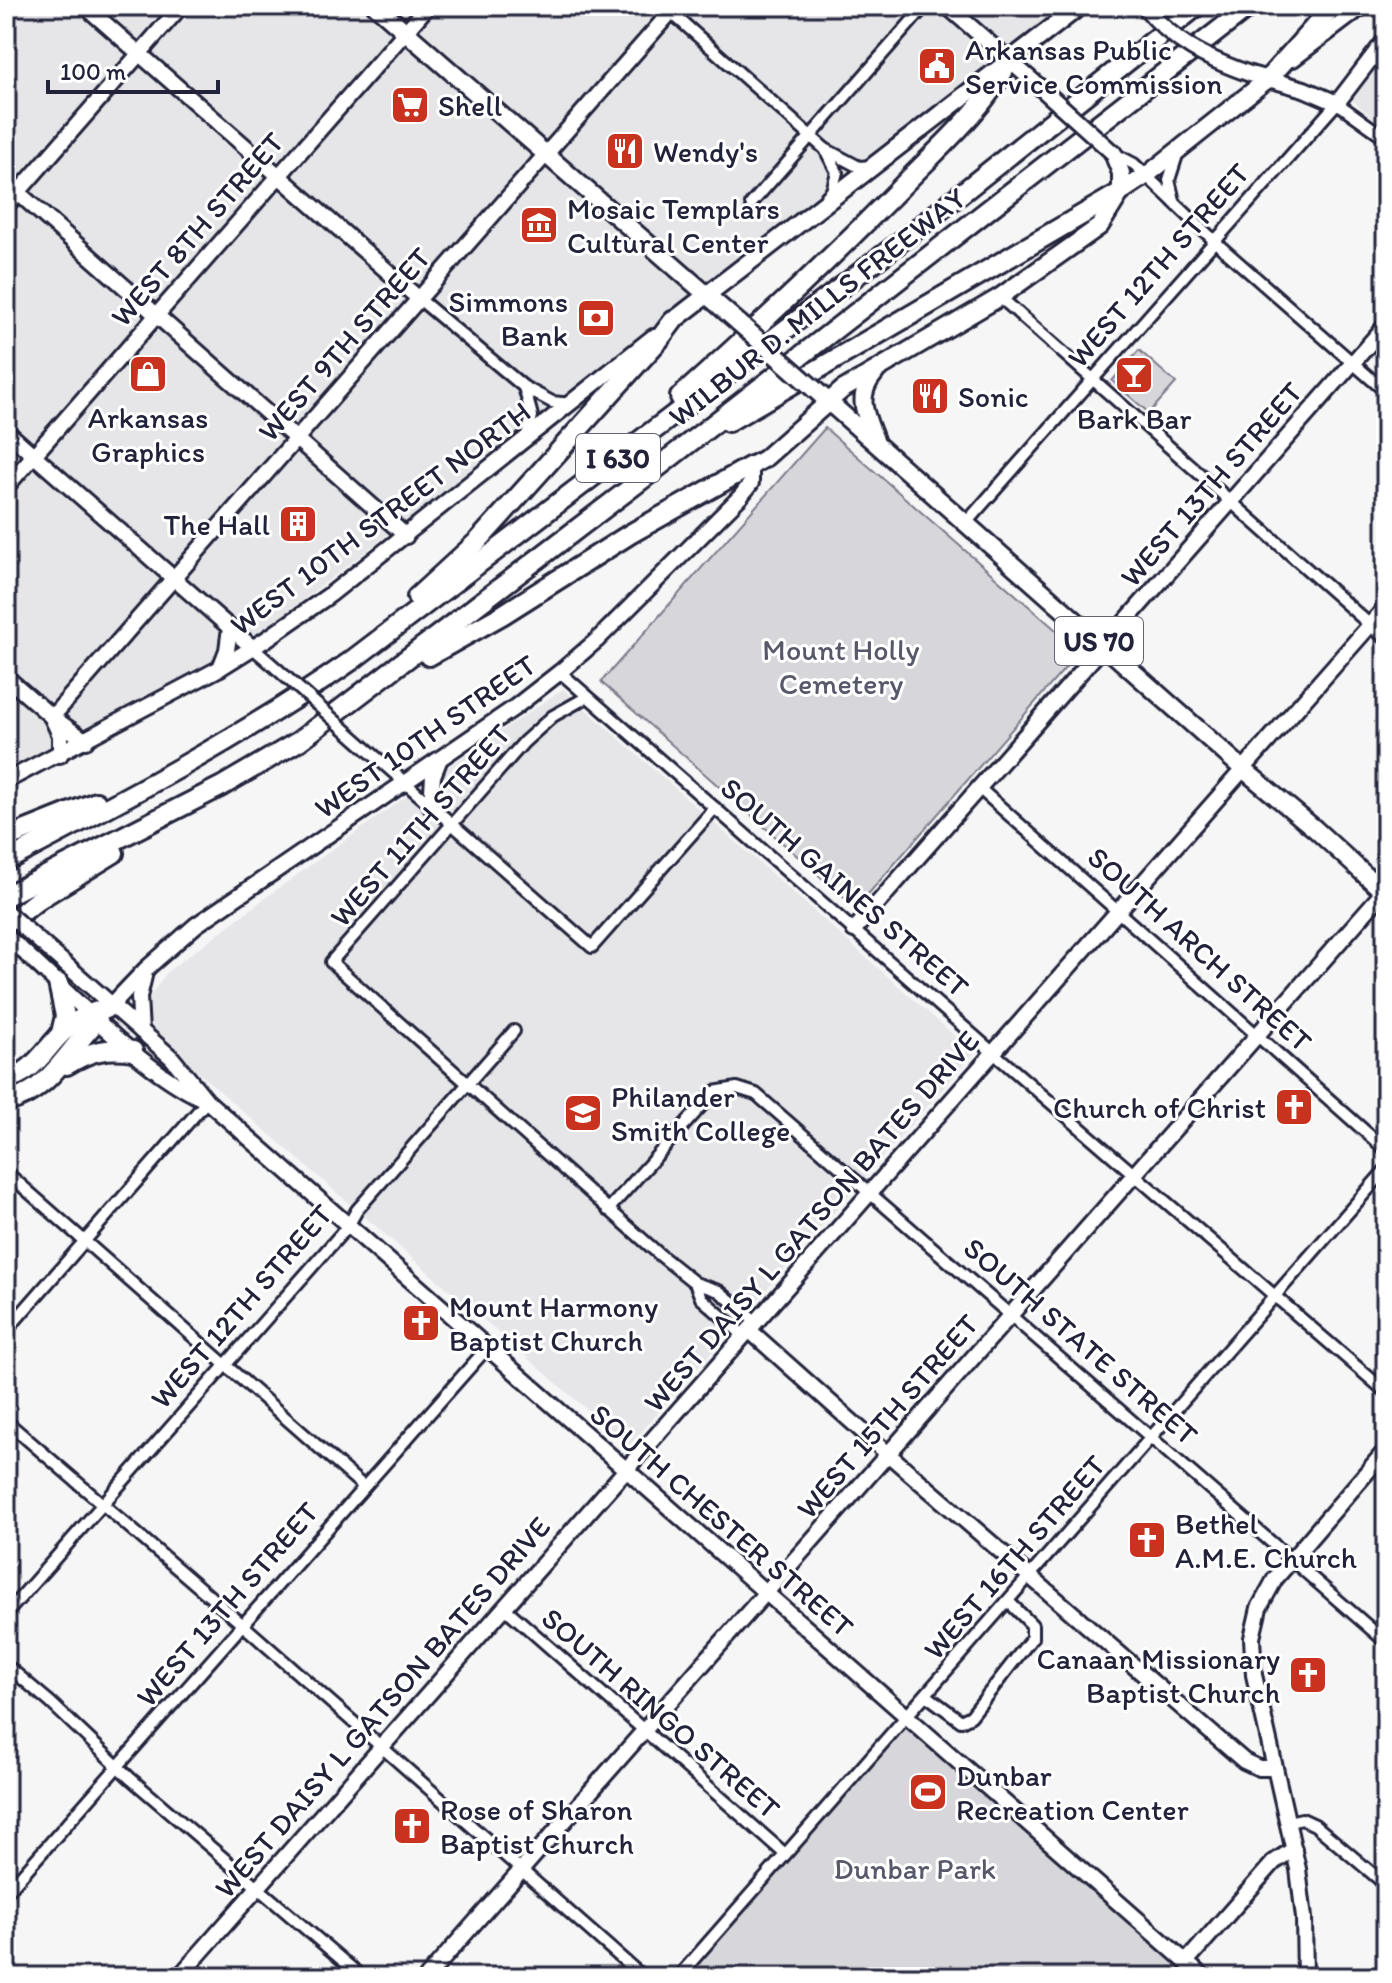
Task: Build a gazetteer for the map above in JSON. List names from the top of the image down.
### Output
{
  "streets": {
    "highway": ["WILBUR D. MILLS FREEWAY", "I 630"],
    "main road": ["US 70"],
    "street": [
      "WEST 8TH STREET",
      "WEST 12TH STREET",
      "WEST 9TH STREET",
      "WEST 13TH STREET",
      "WEST 10TH STREET NORTH",
      "WEST 10TH STREET",
      "WEST 11TH STREET",
      "SOUTH GAINES STREET",
      "SOUTH ARCH STREET",
      "WEST DAISY L GATSON BATES DRIVE",
      "SOUTH STATE STREET",
      "WEST 15TH STREET",
      "SOUTH CHESTER STREET",
      "WEST 16TH STREET",
      "SOUTH RINGO STREET"
    ]
  },
  "crossings": [
    ["WEST 8TH STREET", "US 70"],
    ["WEST 12TH STREET", "US 70"],
    ["WEST 12TH STREET", "WEST 11TH STREET"],
    ["WEST 12TH STREET", "SOUTH CHESTER STREET"],
    ["WEST 9TH STREET", "US 70"],
    ["WEST 13TH STREET", "US 70"],
    ["WEST 13TH STREET", "SOUTH GAINES STREET"],
    ["WEST 13TH STREET", "SOUTH ARCH STREET"],
    ["WEST 13TH STREET", "SOUTH CHESTER STREET"],
    ["US 70", "WEST DAISY L GATSON BATES DRIVE"],
    ["US 70", "WEST 15TH STREET"],
    ["WEST 10TH STREET", "SOUTH GAINES STREET"],
    ["WEST 10TH STREET", "SOUTH CHESTER STREET"],
    ["WEST 11TH STREET", "SOUTH GAINES STREET"],
    ["SOUTH GAINES STREET", "WEST DAISY L GATSON BATES DRIVE"],
    ["SOUTH GAINES STREET", "WEST 15TH STREET"],
    ["SOUTH GAINES STREET", "WEST 16TH STREET"],
    ["SOUTH ARCH STREET", "WEST DAISY L GATSON BATES DRIVE"],
    ["SOUTH ARCH STREET", "WEST 15TH STREET"],
    ["WEST DAISY L GATSON BATES DRIVE", "SOUTH STATE STREET"],
    ["WEST DAISY L GATSON BATES DRIVE", "SOUTH CHESTER STREET"],
    ["WEST DAISY L GATSON BATES DRIVE", "SOUTH RINGO STREET"],
    ["SOUTH STATE STREET", "WEST 15TH STREET"],
    ["SOUTH STATE STREET", "WEST 16TH STREET"],
    ["WEST 15TH STREET", "SOUTH CHESTER STREET"],
    ["WEST 15TH STREET", "SOUTH RINGO STREET"],
    ["SOUTH CHESTER STREET", "WEST 16TH STREET"],
    ["WEST 16TH STREET", "SOUTH RINGO STREET"]
  ],
  "parks": ["Mount Holly Cemetery", "Dunbar Park"],
  "places": {
    "public building": ["Arkansas Public Service Commission"],
    "supermarket": ["Shell"],
    "restaurant": ["Wendy's", "Sonic"],
    "museum": ["Mosaic Templars Cultural Center"],
    "bank": ["Simmons Bank"],
    "shop": ["Arkansas Graphics"],
    "bar": ["Bark Bar"],
    "building": ["The Hall"],
    "church": [
      "Church of Christ",
      "Mount Harmony Baptist Church",
      "Bethel A.M.E. Church",
      "Canaan Missionary Baptist Church",
      "Rose of Sharon Baptist Church"
    ],
    "school or university": ["Philander Smith College"],
    "sports": ["Dunbar Recreation Center"]
  },
  "scale_bar": "100 m"
}
